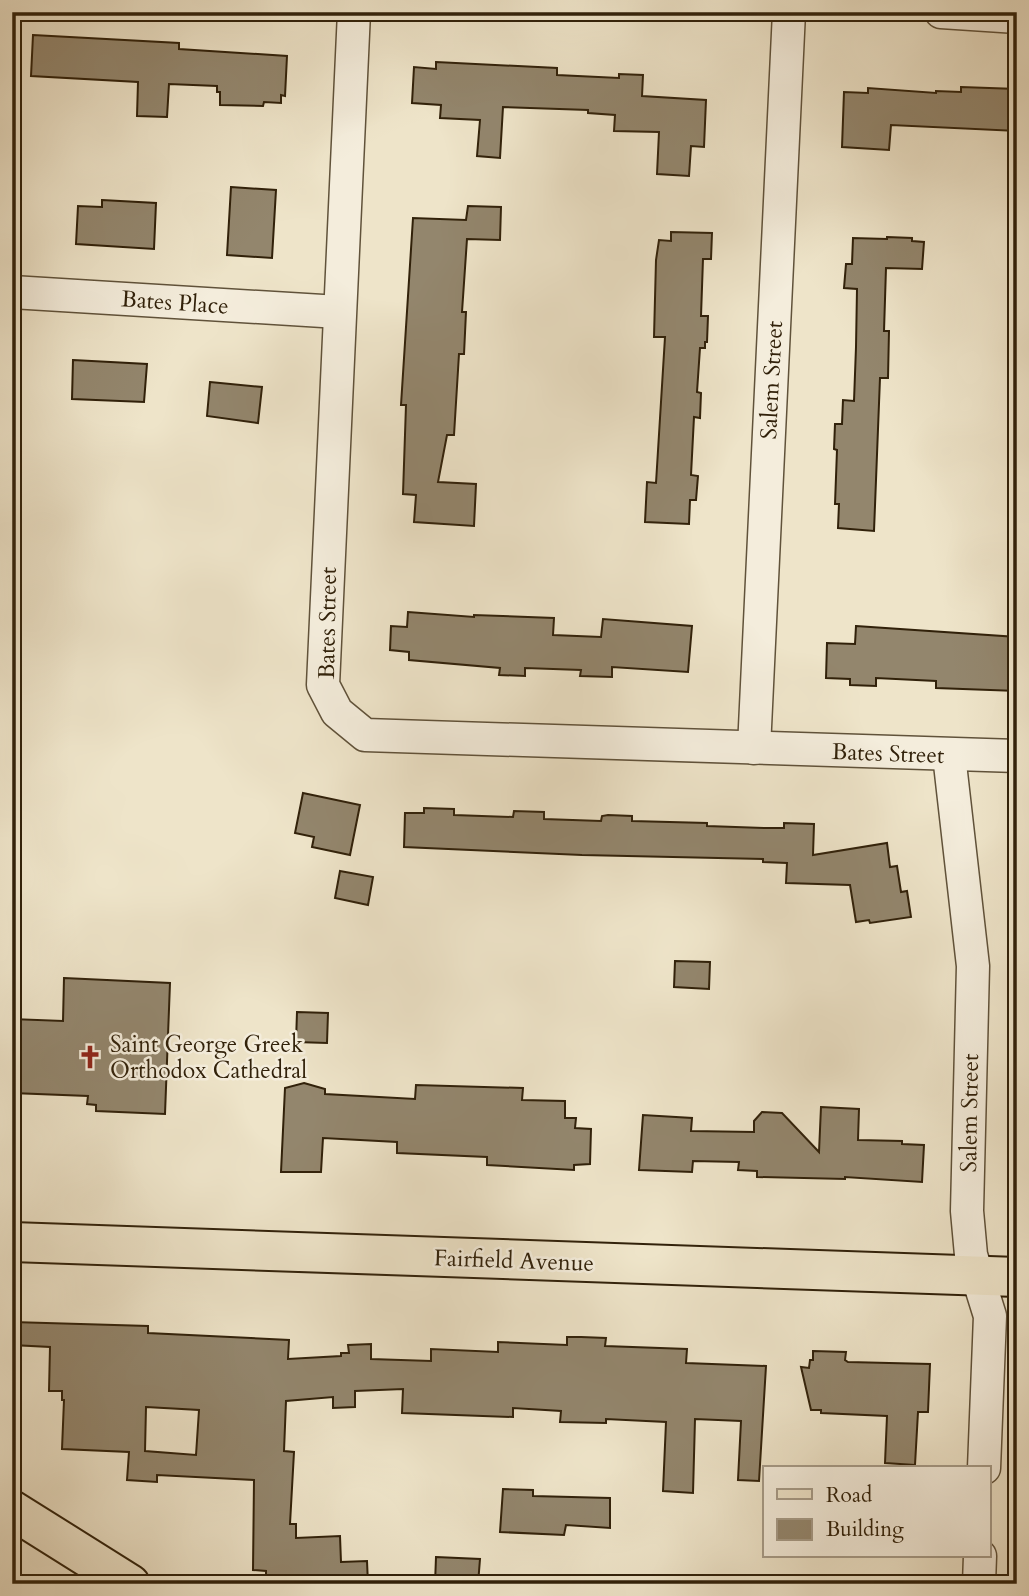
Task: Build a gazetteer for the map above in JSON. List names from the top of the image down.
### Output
{
  "streets": {
    "main road": ["Fairfield Avenue"],
    "street": ["Bates Place", "Salem Street", "Bates Street"]
  },
  "crossings": [
    ["Bates Place", "Bates Street"],
    ["Salem Street", "Bates Street"],
    ["Salem Street", "Fairfield Avenue"]
  ],
  "places": {
    "church": ["Saint George Greek Orthodox Cathedral"]
  },
  "legend": ["Road", "Building"]
}
